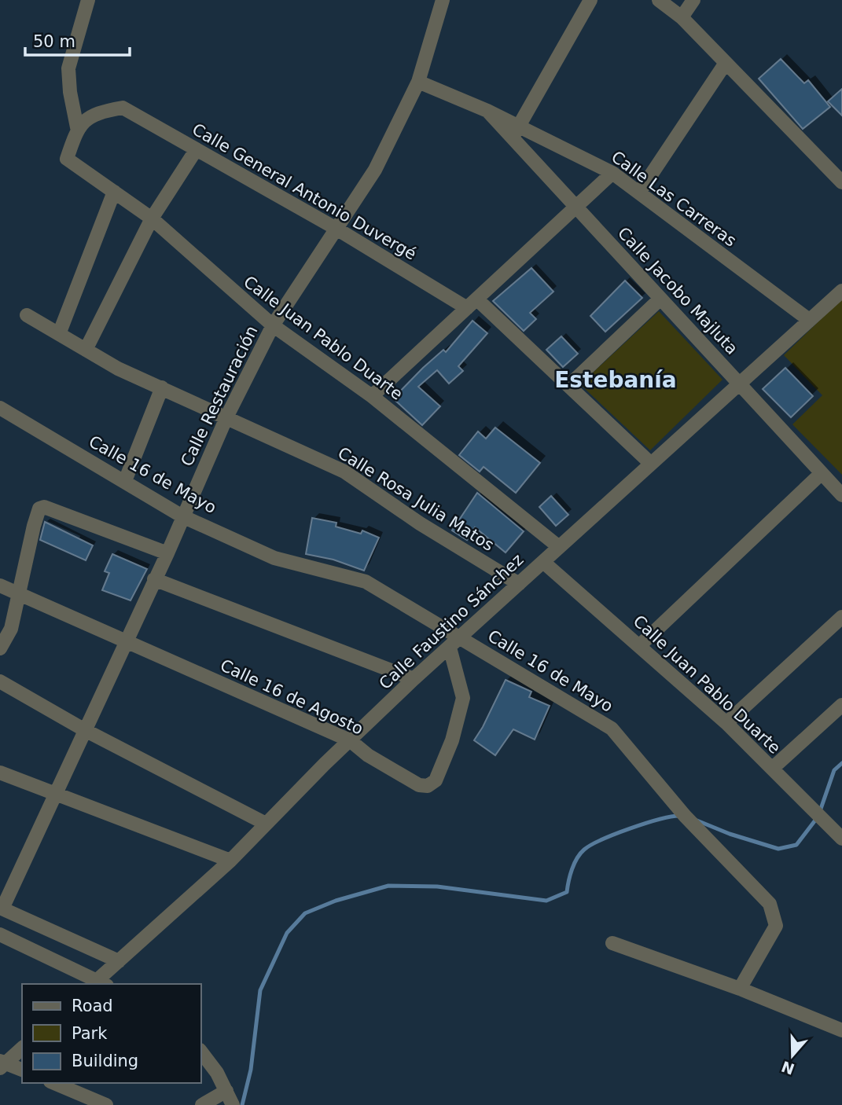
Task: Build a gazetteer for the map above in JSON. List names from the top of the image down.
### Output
{
  "streets": {
    "street": [
      "Calle General Antonio Duvergé",
      "Calle Las Carreras",
      "Calle Jacobo Majluta",
      "Calle Juan Pablo Duarte",
      "Calle Restauración",
      "Calle 16 de Mayo",
      "Calle Rosa Julia Matos",
      "Calle Faustino Sánchez",
      "Calle 16 de Agosto"
    ]
  },
  "crossings": [
    ["Calle General Antonio Duvergé", "Calle Juan Pablo Duarte"],
    ["Calle General Antonio Duvergé", "Calle Restauración"],
    ["Calle General Antonio Duvergé", "Calle Faustino Sánchez"],
    ["Calle Las Carreras", "Calle Jacobo Majluta"],
    ["Calle Las Carreras", "Calle Faustino Sánchez"],
    ["Calle Jacobo Majluta", "Calle Restauración"],
    ["Calle Jacobo Majluta", "Calle Faustino Sánchez"],
    ["Calle Juan Pablo Duarte", "Calle Restauración"],
    ["Calle Juan Pablo Duarte", "Calle Faustino Sánchez"],
    ["Calle Restauración", "Calle 16 de Mayo"],
    ["Calle Restauración", "Calle Rosa Julia Matos"],
    ["Calle Restauración", "Calle 16 de Agosto"],
    ["Calle 16 de Mayo", "Calle Faustino Sánchez"],
    ["Calle 16 de Mayo", "Calle 16 de Agosto"],
    ["Calle Rosa Julia Matos", "Calle Faustino Sánchez"],
    ["Calle Faustino Sánchez", "Calle 16 de Agosto"]
  ],
  "districts": ["Estebanía"],
  "legend": ["Road", "Park", "Building"],
  "scale_bar": "50 m",
  "north": "bottom"
}
